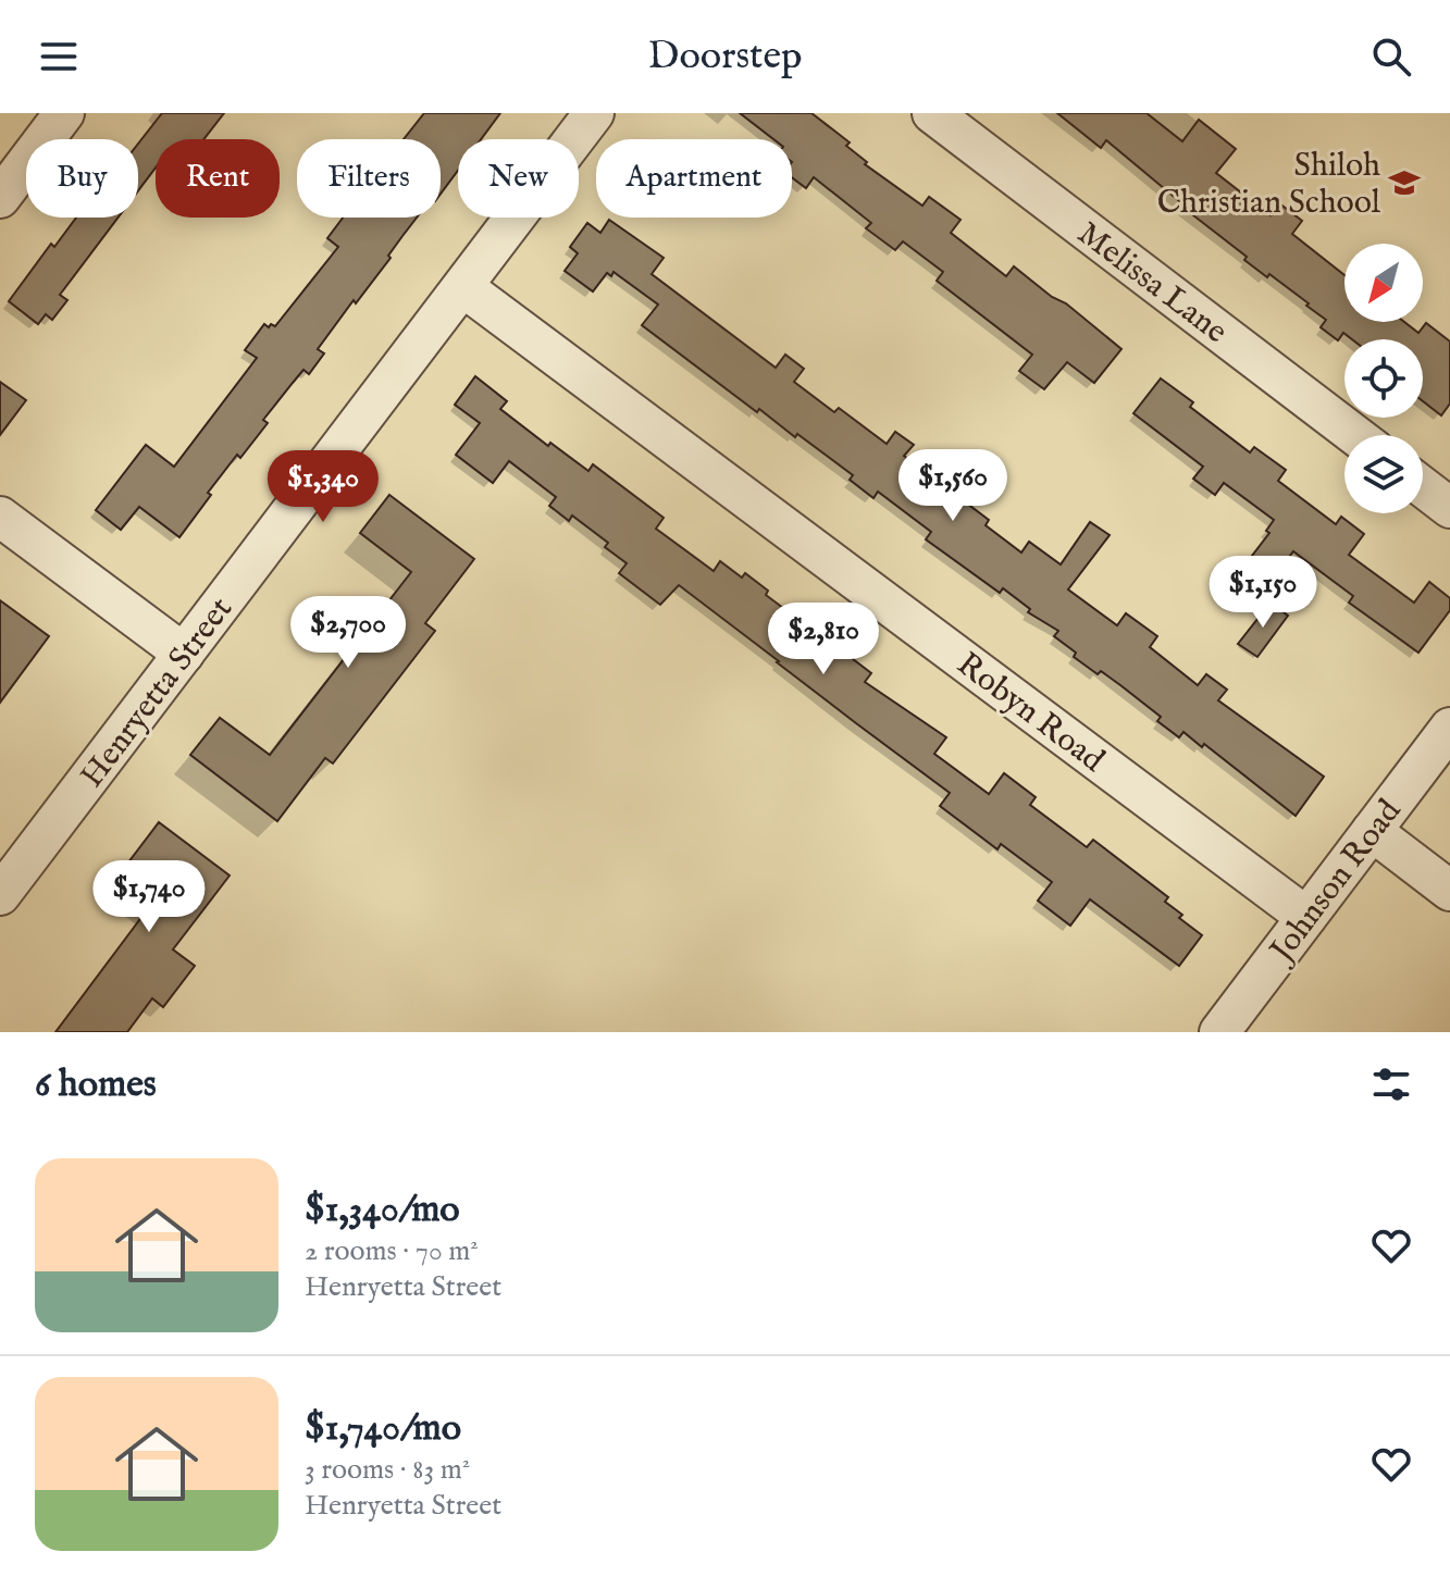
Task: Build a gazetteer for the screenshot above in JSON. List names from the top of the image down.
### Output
{
  "streets": {
    "street": [
      "Melissa Lane",
      "Henryetta Street",
      "Robyn Road",
      "Johnson Road"
    ]
  },
  "crossings": [
    ["Henryetta Street", "Robyn Road"],
    ["Robyn Road", "Johnson Road"]
  ],
  "places": {
    "school or university": ["Shiloh Christian School"]
  },
  "north": "bottom left",
  "page": {
    "header": "Doorstep",
    "chip": [
      "Buy",
      "Rent",
      "Filters",
      "New",
      "Apartment"
    ],
    "price": [
      "$1,560",
      "$1,340",
      "$1,150",
      "$2,700",
      "$2,810",
      "$1,740"
    ],
    "heading": "6 homes",
    "list": [
      {
        "name": "$1,340/mo",
        "note": "2 rooms · 70 m² · Henryetta Street"
      },
      {
        "name": "$1,740/mo",
        "note": "3 rooms · 83 m² · Henryetta Street"
      }
    ]
  }
}
